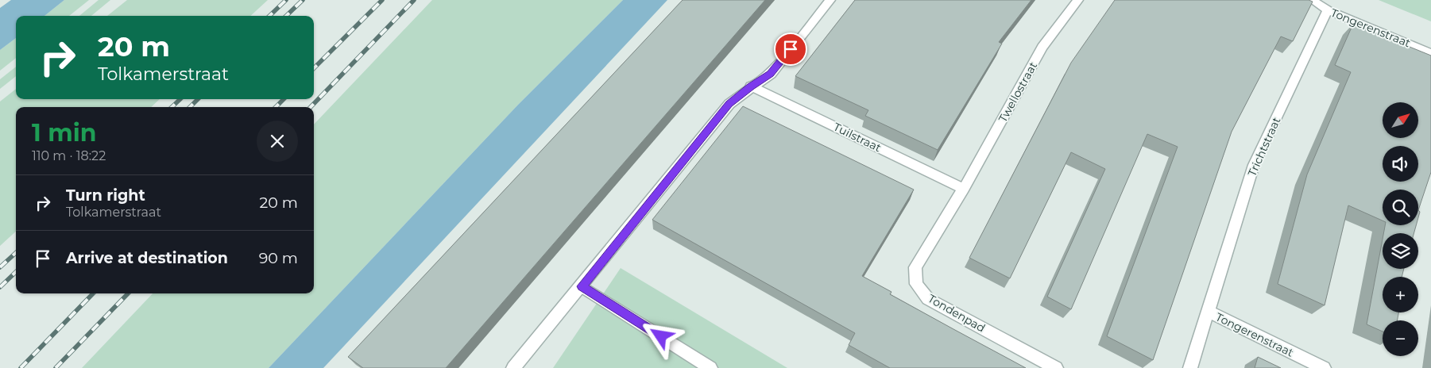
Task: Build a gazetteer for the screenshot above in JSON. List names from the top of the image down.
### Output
{
  "streets": {
    "street": [
      "Tongerenstraat",
      "Twellostraat",
      "Tuilstraat",
      "Trichtstraat",
      "Tondenpad"
    ]
  },
  "crossings": [
    ["Tongerenstraat", "Trichtstraat"],
    ["Twellostraat", "Tuilstraat"],
    ["Twellostraat", "Tondenpad"],
    ["Tuilstraat", "Tondenpad"]
  ],
  "north": "top right",
  "page": {
    "turn": ["20 m", "Tolkamerstraat"],
    "map_buttons": ["+", "−"],
    "heading": ["1 min", "110 m · 18:22"],
    "list": [
      {
        "name": "Turn right",
        "note": "Tolkamerstraat",
        "value": "20 m"
      },
      {
        "name": "Arrive at destination",
        "value": "90 m"
      }
    ]
  }
}
